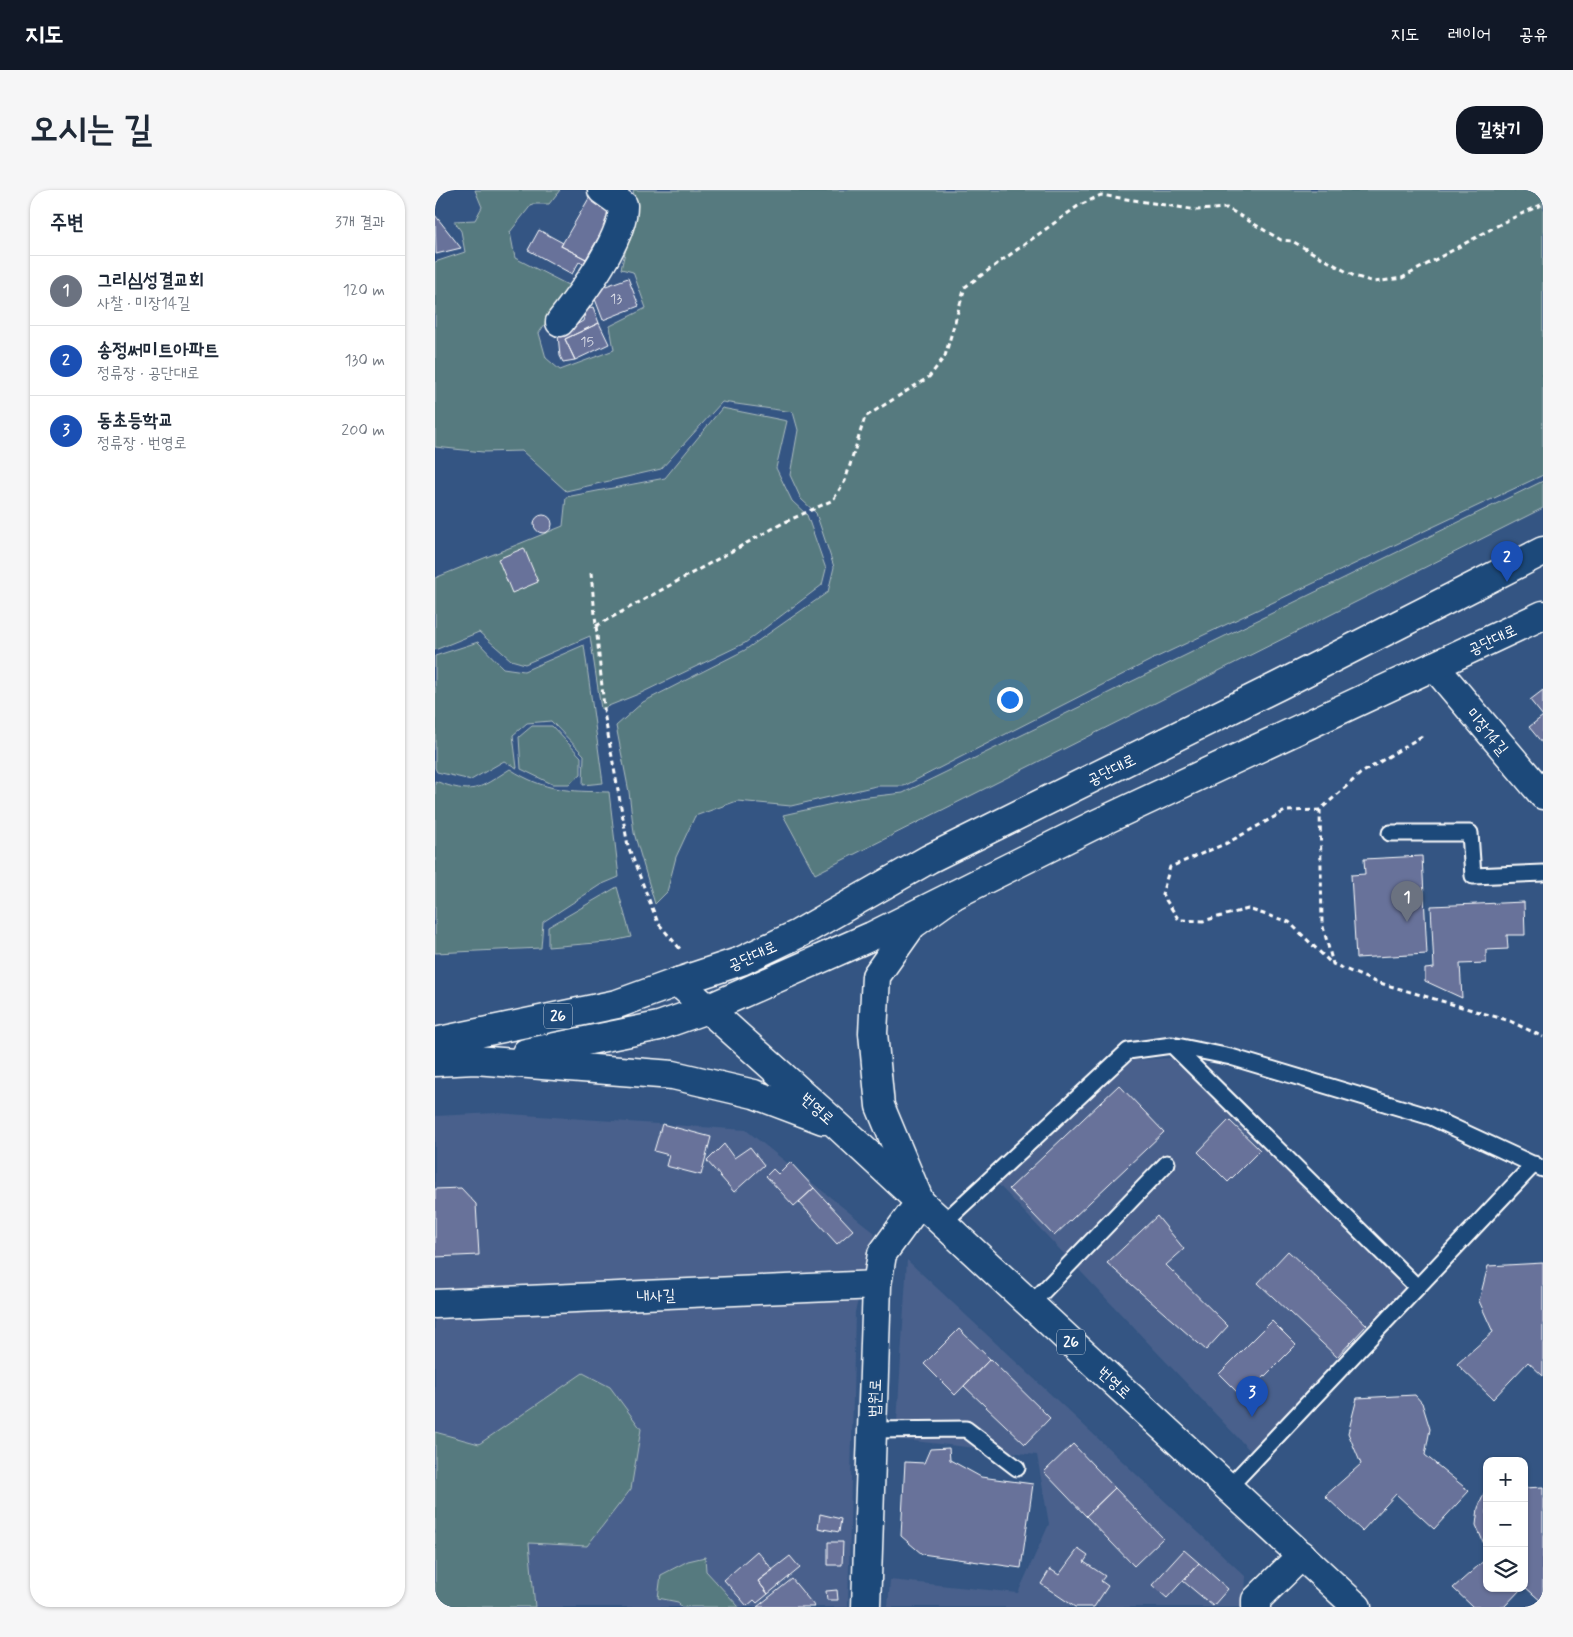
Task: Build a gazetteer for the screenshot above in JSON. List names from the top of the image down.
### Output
{
  "streets": {
    "street": [
      "공단대로",
      "미장14길",
      "26",
      "번영로",
      "내사길",
      "법원로"
    ]
  },
  "crossings": [
    ["공단대로", "미장14길"],
    ["공단대로", "26"],
    ["공단대로", "번영로"],
    ["26", "번영로"],
    ["번영로", "법원로"],
    ["내사길", "법원로"]
  ],
  "house_numbers": ["13", "15"],
  "page": {
    "header": "지도",
    "nav": ["지도", "레이어", "공유"],
    "buttons": "길찾기",
    "title": "오시는 길",
    "heading": ["주변", "3개 결과"],
    "list": [
      {
        "mark": "1",
        "name": "그리심성결교회",
        "note": "사찰 · 미장14길",
        "value": "120 m"
      },
      {
        "mark": "2",
        "name": "송정써미트아파트",
        "note": "정류장 · 공단대로",
        "value": "130 m"
      },
      {
        "mark": "3",
        "name": "동초등학교",
        "note": "정류장 · 번영로",
        "value": "200 m"
      }
    ],
    "pins": ["2", "1", "3"],
    "map_buttons": ["+", "−"]
  }
}
